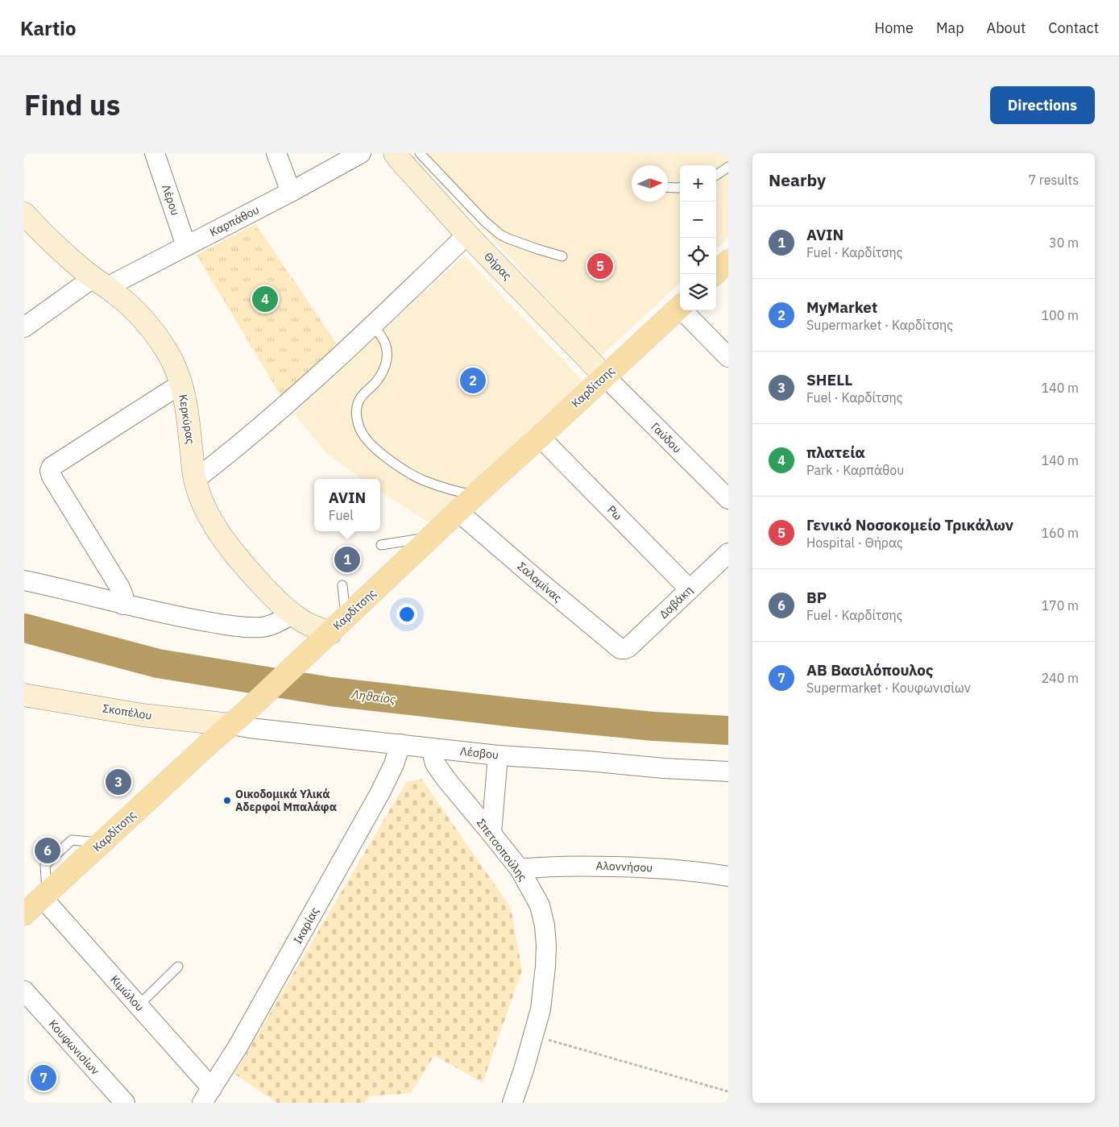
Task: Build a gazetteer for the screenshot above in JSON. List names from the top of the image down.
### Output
{
  "streets": {
    "main road": ["Καρδίτσης"],
    "street": [
      "Λέρου",
      "Καρπάθου",
      "Θήρας",
      "Κερκύρας",
      "Γαύδου",
      "Ρω",
      "Σαλαμίνας",
      "Δαβάκη",
      "Σκοπέλου",
      "Λέσβου",
      "Σπετσοπούλης",
      "Αλοννήσου",
      "Ικαρίας",
      "Κιμώλου",
      "Κουφωνισίων"
    ]
  },
  "crossings": [
    ["Λέρου", "Καρπάθου"],
    ["Καρπάθου", "Κερκύρας"],
    ["Θήρας", "Καρδίτσης"],
    ["Θήρας", "Γαύδου"],
    ["Καρδίτσης", "Κερκύρας"],
    ["Καρδίτσης", "Γαύδου"],
    ["Καρδίτσης", "Ρω"],
    ["Καρδίτσης", "Σαλαμίνας"],
    ["Καρδίτσης", "Σκοπέλου"],
    ["Καρδίτσης", "Λέσβου"],
    ["Καρδίτσης", "Κιμώλου"],
    ["Ρω", "Δαβάκη"],
    ["Σαλαμίνας", "Δαβάκη"],
    ["Σκοπέλου", "Λέσβου"],
    ["Λέσβου", "Σπετσοπούλης"],
    ["Λέσβου", "Ικαρίας"],
    ["Σπετσοπούλης", "Αλοννήσου"],
    ["Ικαρίας", "Κιμώλου"]
  ],
  "water": ["Ληθαίος"],
  "places": ["Οικοδομικά Υλικά Αδερφοί Μπαλάφα"],
  "north": "right",
  "page": {
    "header": "Kartio",
    "nav": [
      "Home",
      "Map",
      "About",
      "Contact"
    ],
    "title": "Find us",
    "buttons": "Directions",
    "heading": ["Nearby", "7 results"],
    "map_buttons": ["+", "−"],
    "list": [
      {
        "mark": "1",
        "name": "AVIN",
        "note": "Fuel · Καρδίτσης",
        "value": "30 m"
      },
      {
        "mark": "2",
        "name": "MyMarket",
        "note": "Supermarket · Καρδίτσης",
        "value": "100 m"
      },
      {
        "mark": "3",
        "name": "SHELL",
        "note": "Fuel · Καρδίτσης",
        "value": "140 m"
      },
      {
        "mark": "4",
        "name": "πλατεία",
        "note": "Park · Καρπάθου",
        "value": "140 m"
      },
      {
        "mark": "5",
        "name": "Γενικό Νοσοκομείο Τρικάλων",
        "note": "Hospital · Θήρας",
        "value": "160 m"
      },
      {
        "mark": "6",
        "name": "BP",
        "note": "Fuel · Καρδίτσης",
        "value": "170 m"
      },
      {
        "mark": "7",
        "name": "ΑΒ Βασιλόπουλος",
        "note": "Supermarket · Κουφωνισίων",
        "value": "240 m"
      }
    ],
    "pins": [
      "5",
      "4",
      "2",
      "1",
      "3",
      "6",
      "7"
    ],
    "popup": ["AVIN", "Fuel"]
  }
}
